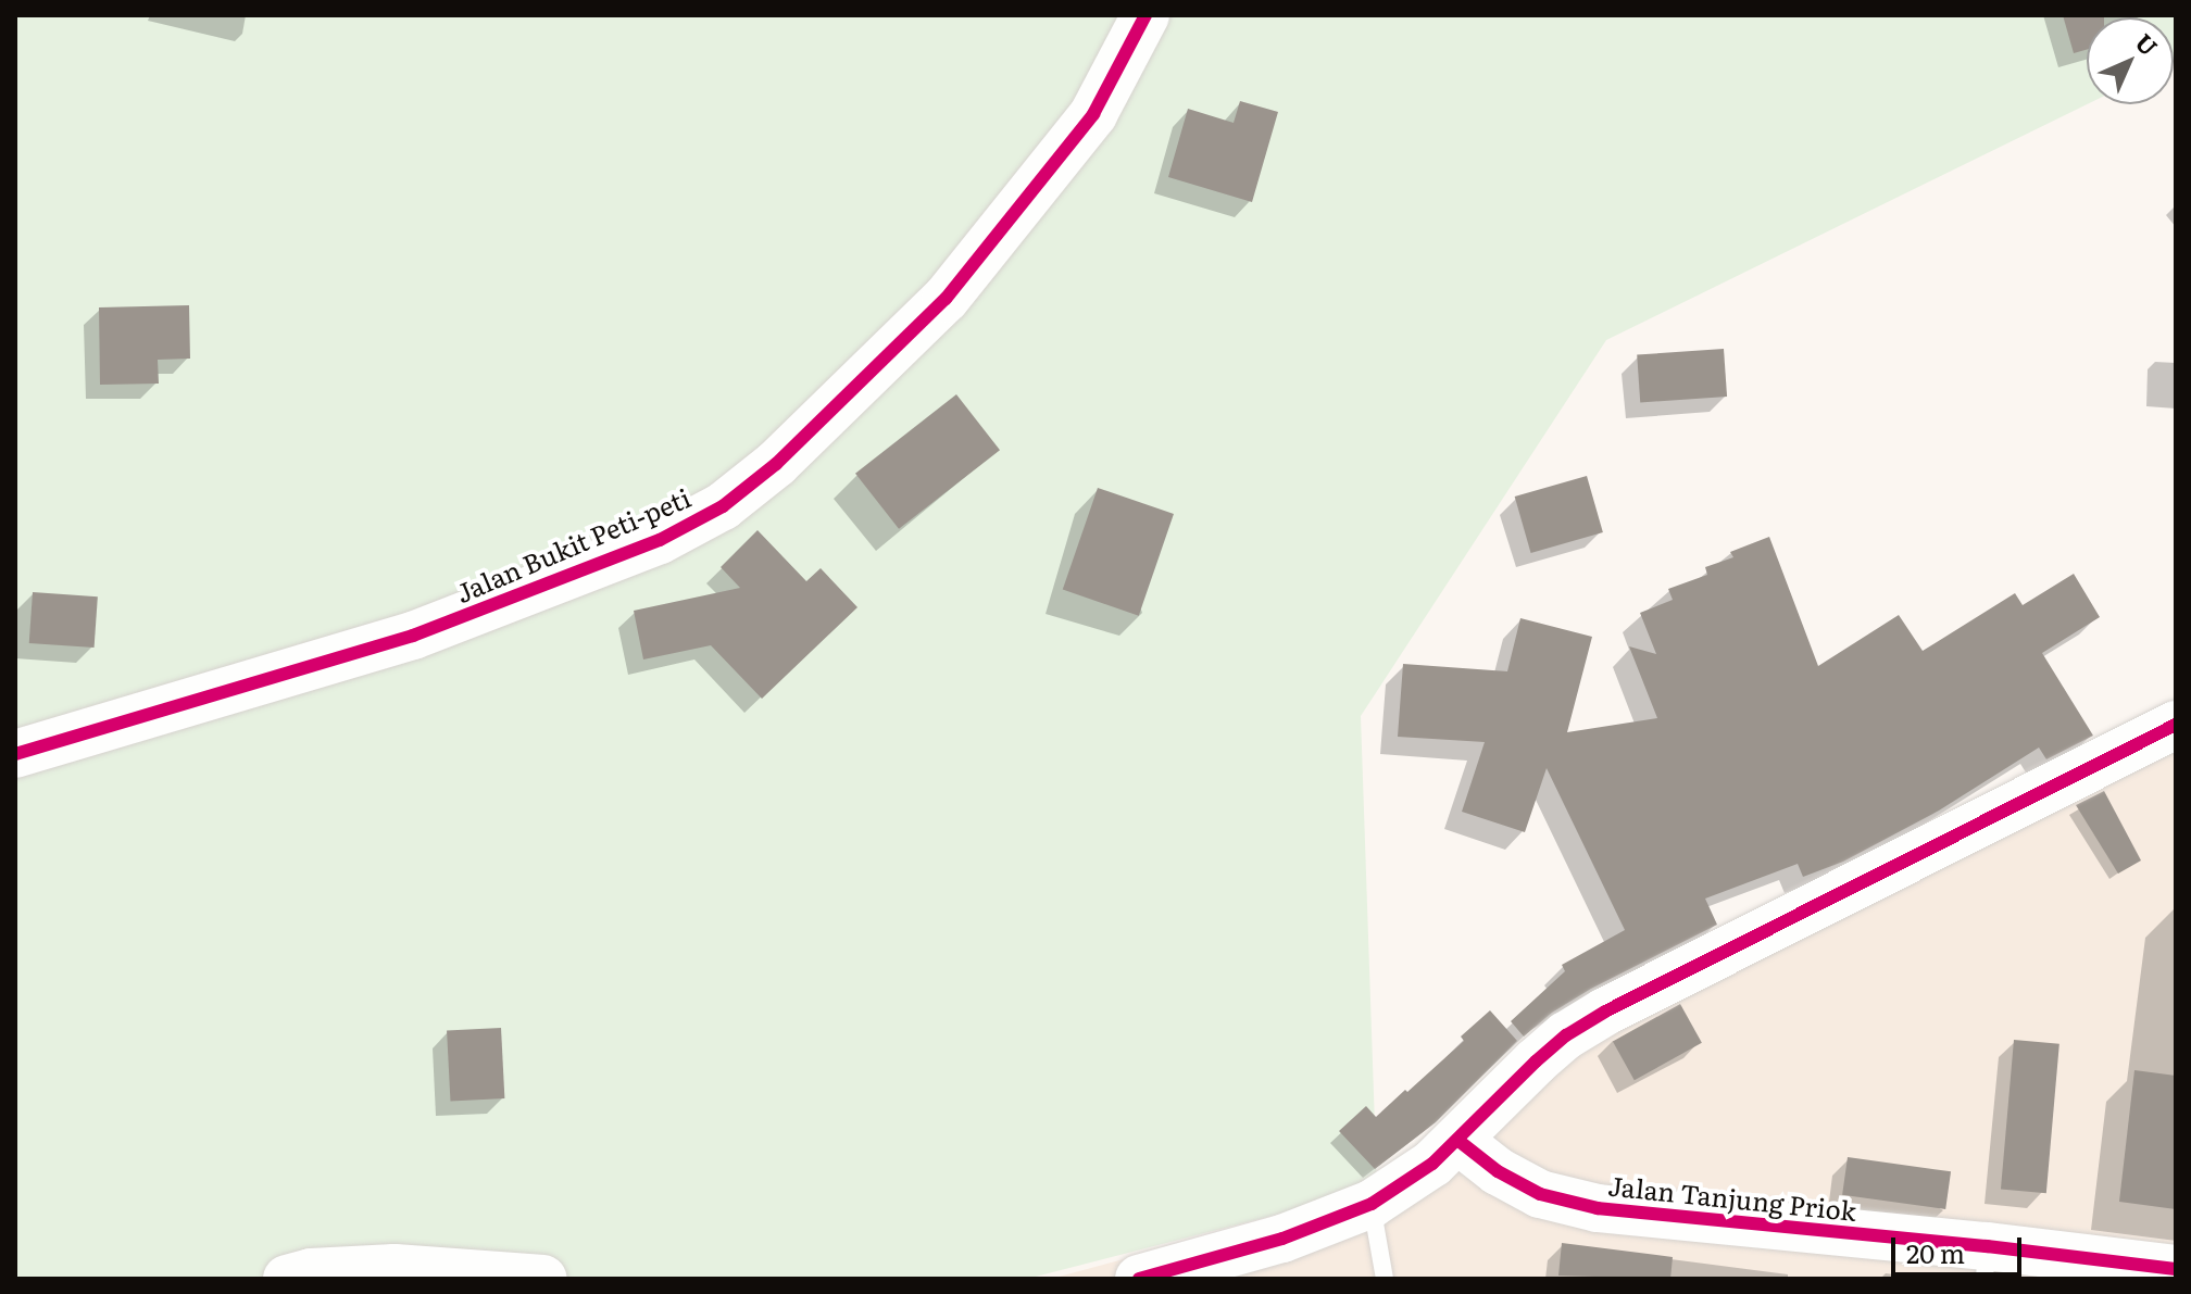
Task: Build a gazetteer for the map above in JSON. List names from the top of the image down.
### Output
{
  "streets": {
    "street": ["Jalan Bukit Peti-peti", "Jalan Tanjung Priok"]
  },
  "scale_bar": "20 m",
  "north": "top right"
}
